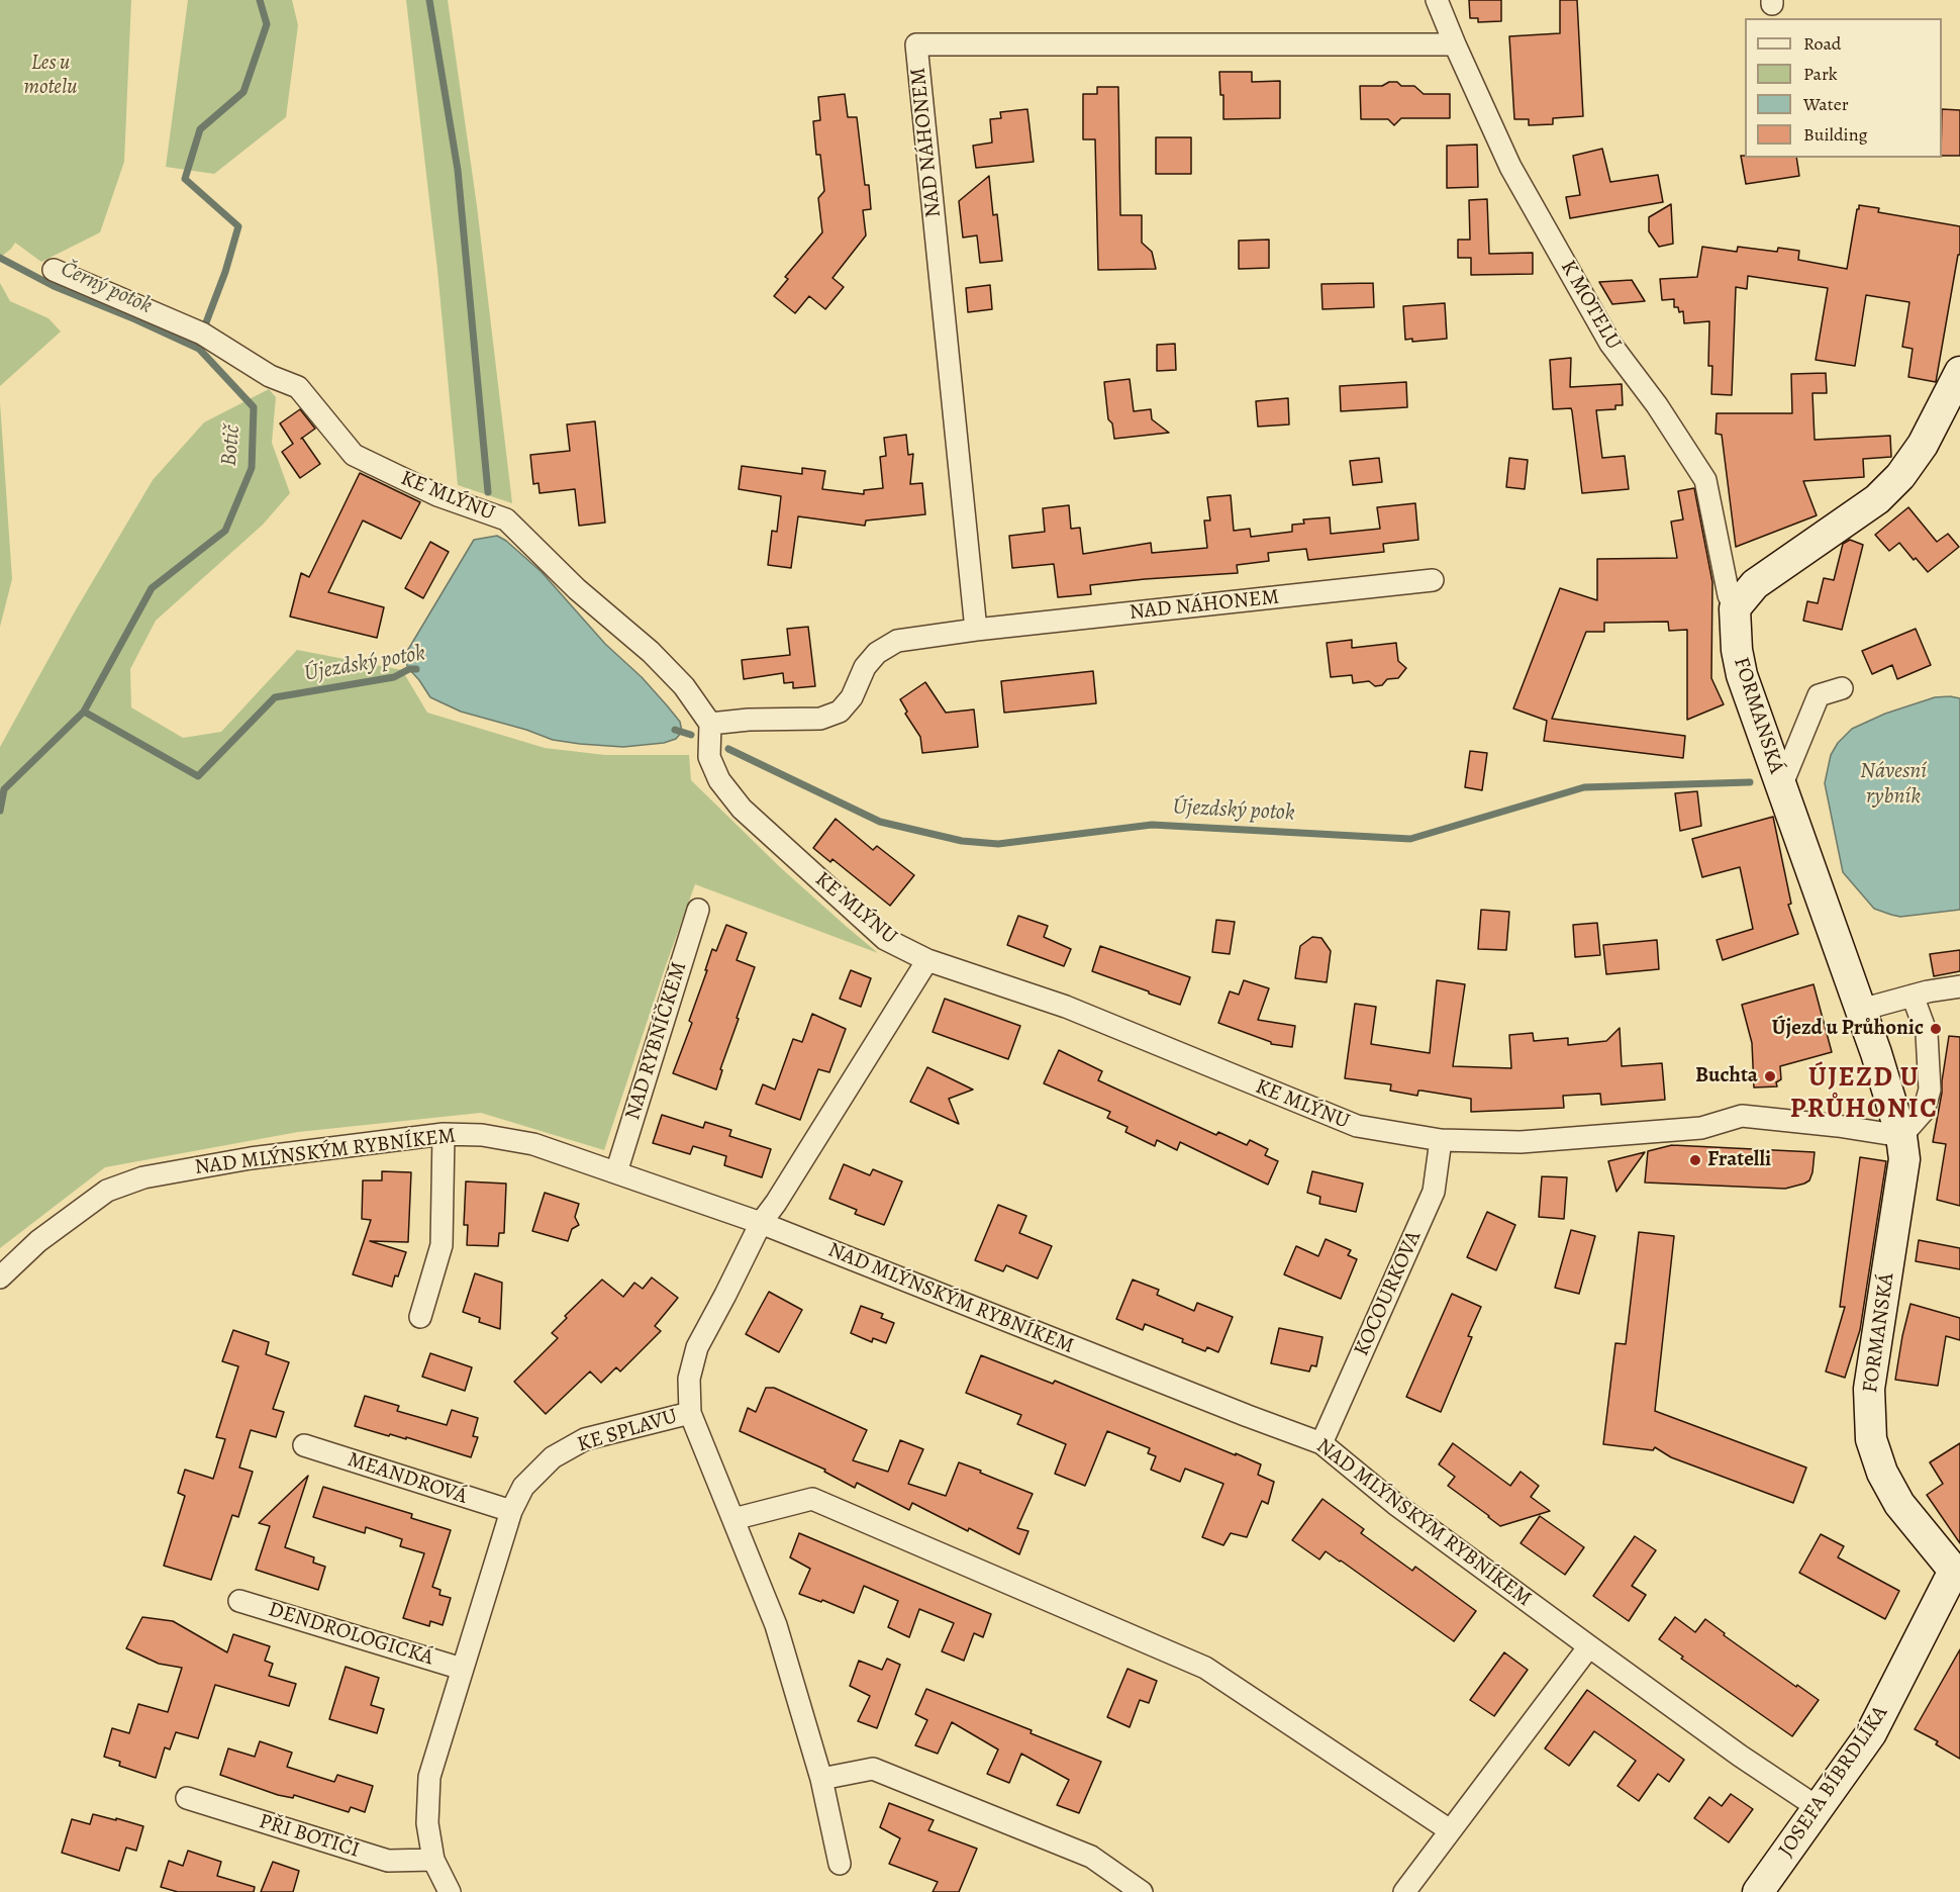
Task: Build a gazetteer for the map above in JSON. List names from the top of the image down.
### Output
{
  "streets": {
    "street": [
      "NAD NÁHONEM",
      "K MOTELU",
      "KE MLÝNU",
      "FORMANSKÁ",
      "NAD RYBNÍČKEM",
      "NAD MLÝNSKÝM RYBNÍKEM",
      "KOCOURKOVA",
      "KE SPLAVU",
      "MEANDROVÁ",
      "DENDROLOGICKÁ",
      "JOSEFA BÍBRDLÍKA",
      "PŘI BOTIČI"
    ]
  },
  "crossings": [
    ["NAD NÁHONEM", "K MOTELU"],
    ["NAD NÁHONEM", "KE MLÝNU"],
    ["K MOTELU", "FORMANSKÁ"],
    ["KE MLÝNU", "FORMANSKÁ"],
    ["KE MLÝNU", "KOCOURKOVA"],
    ["KE MLÝNU", "KE SPLAVU"],
    ["FORMANSKÁ", "JOSEFA BÍBRDLÍKA"],
    ["NAD RYBNÍČKEM", "NAD MLÝNSKÝM RYBNÍKEM"],
    ["NAD MLÝNSKÝM RYBNÍKEM", "KOCOURKOVA"],
    ["NAD MLÝNSKÝM RYBNÍKEM", "KE SPLAVU"],
    ["NAD MLÝNSKÝM RYBNÍKEM", "JOSEFA BÍBRDLÍKA"],
    ["KE SPLAVU", "MEANDROVÁ"],
    ["KE SPLAVU", "DENDROLOGICKÁ"],
    ["KE SPLAVU", "PŘI BOTIČI"]
  ],
  "districts": ["ÚJEZD U PRŮHONIC"],
  "water": [
    "Černý potok",
    "Botič",
    "Újezdský potok",
    "Návesní rybník"
  ],
  "parks": ["Les u motelu"],
  "places": ["Újezd u Průhonic", "Buchta", "Fratelli"],
  "legend": [
    "Road",
    "Park",
    "Water",
    "Building"
  ]
}
